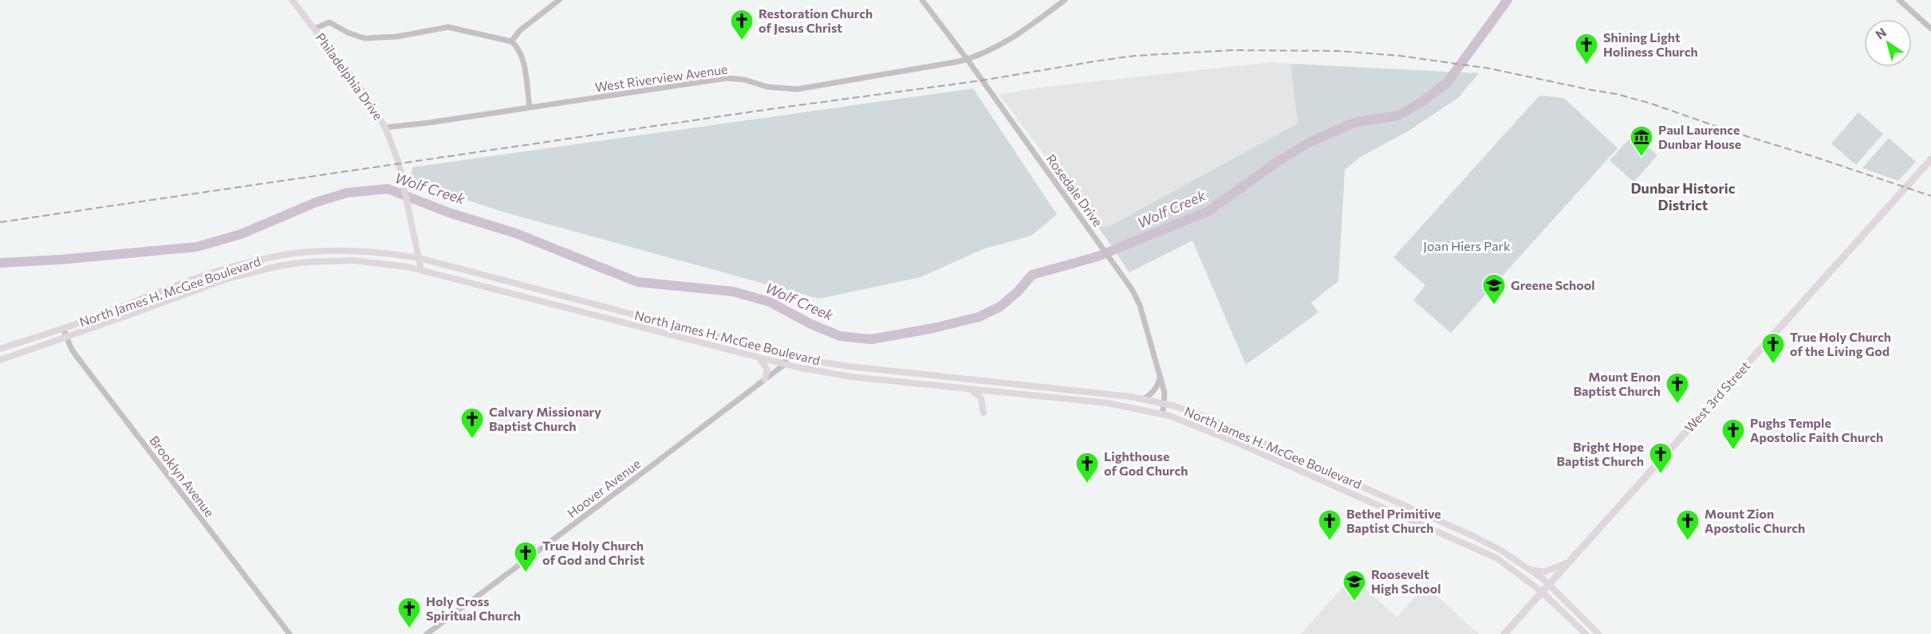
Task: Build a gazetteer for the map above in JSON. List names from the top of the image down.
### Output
{
  "streets": {
    "main road": ["Philadelphia Drive", "North James H. McGee Boulevard", "West 3rd Street"],
    "street": [
      "West Riverview Avenue",
      "Rosedale Drive",
      "Brooklyn Avenue",
      "Hoover Avenue"
    ]
  },
  "crossings": [
    ["Philadelphia Drive", "West Riverview Avenue"],
    ["Philadelphia Drive", "North James H. McGee Boulevard"],
    ["West Riverview Avenue", "Rosedale Drive"],
    ["Rosedale Drive", "North James H. McGee Boulevard"],
    ["North James H. McGee Boulevard", "West 3rd Street"],
    ["North James H. McGee Boulevard", "Brooklyn Avenue"],
    ["North James H. McGee Boulevard", "Hoover Avenue"]
  ],
  "districts": ["Dunbar Historic District"],
  "water": ["Wolf Creek"],
  "parks": ["Joan Hiers Park"],
  "places": {
    "church": [
      "Restoration Church of Jesus Christ",
      "Shining Light Holiness Church",
      "True Holy Church of the Living God",
      "Mount Enon Baptist Church",
      "Calvary Missionary Baptist Church",
      "Pughs Temple Apostolic Faith Church",
      "Bright Hope Baptist Church",
      "Lighthouse of God Church",
      "Bethel Primitive Baptist Church",
      "Mount Zion Apostolic Church",
      "True Holy Church of God and Christ",
      "Holy Cross Spiritual Church"
    ],
    "museum": ["Paul Laurence Dunbar House"],
    "school or university": ["Greene School", "Roosevelt High School"]
  },
  "north": "top left"
}
